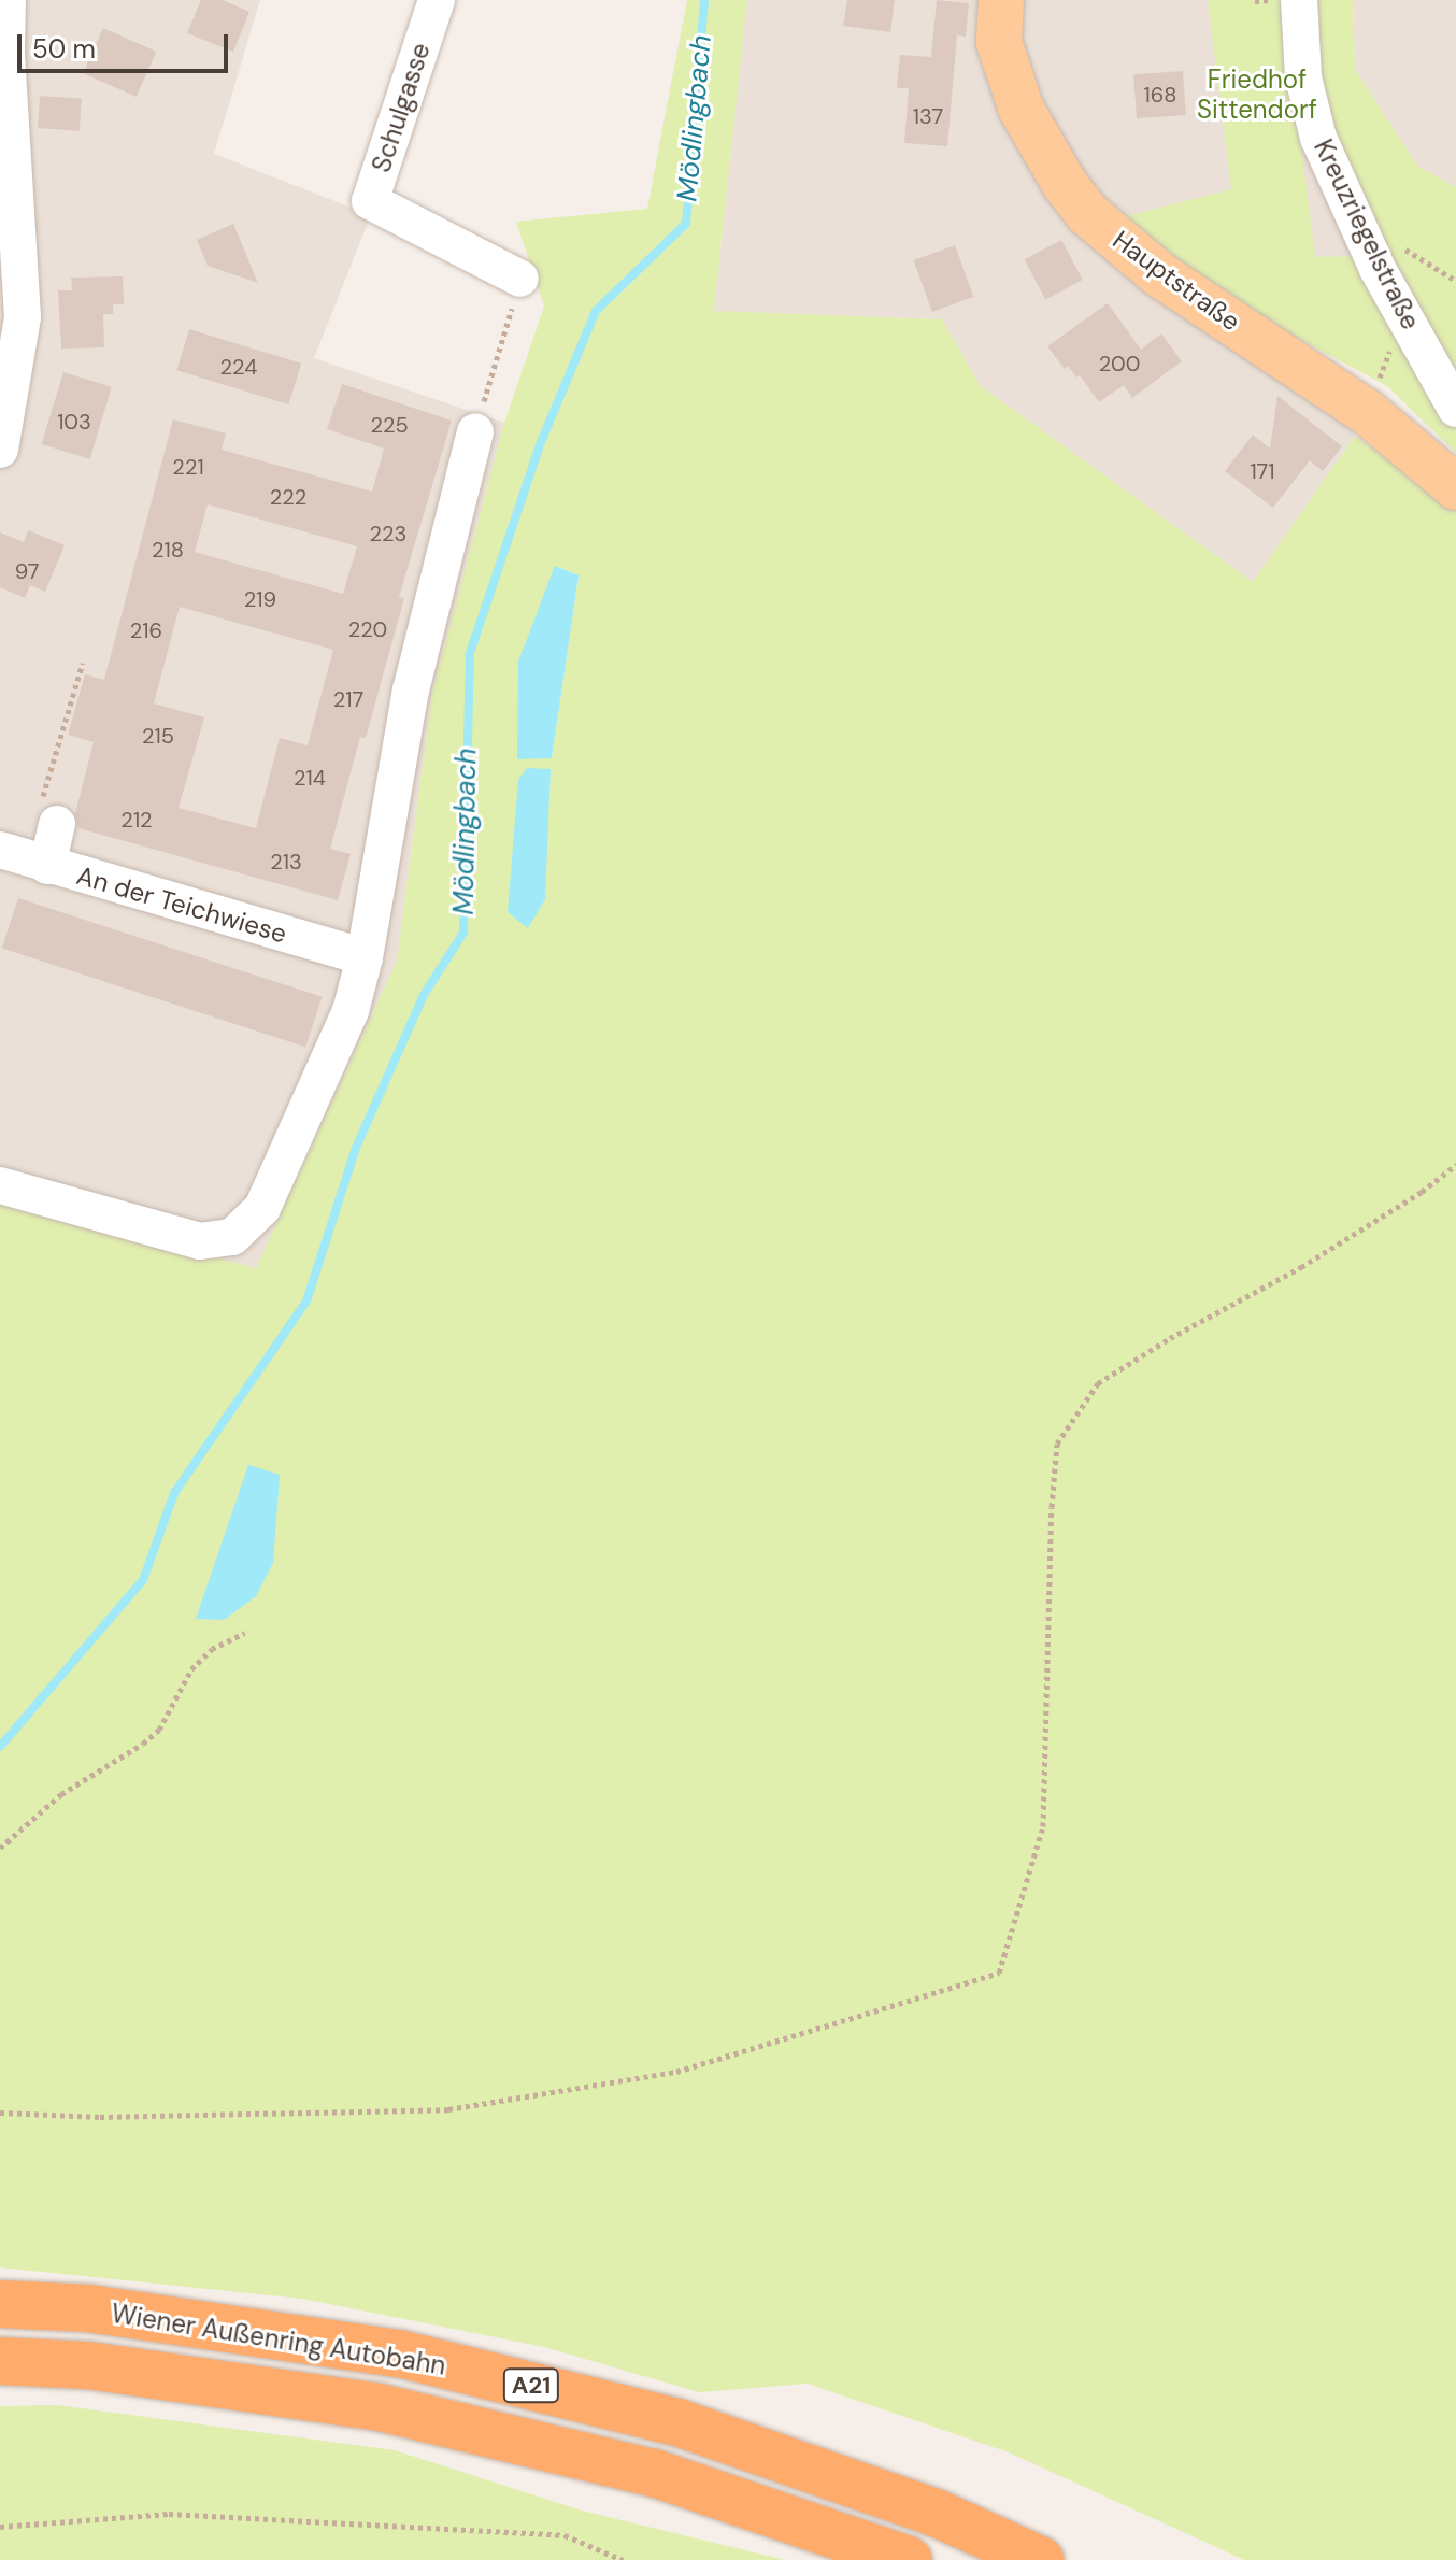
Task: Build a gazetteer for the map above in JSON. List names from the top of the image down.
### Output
{
  "streets": {
    "highway": ["Wiener Außenring Autobahn", "A21"],
    "main road": ["Hauptstraße"],
    "street": ["Schulgasse", "Kreuzriegelstraße", "An der Teichwiese"]
  },
  "water": ["Mödlingbach"],
  "parks": ["Friedhof Sittendorf"],
  "house_numbers": [
    "168",
    "137",
    "200",
    "224",
    "103",
    "225",
    "221",
    "171",
    "222",
    "223",
    "218",
    "97",
    "219",
    "220",
    "216",
    "217",
    "215",
    "214",
    "212",
    "213"
  ],
  "scale_bar": "50 m"
}
